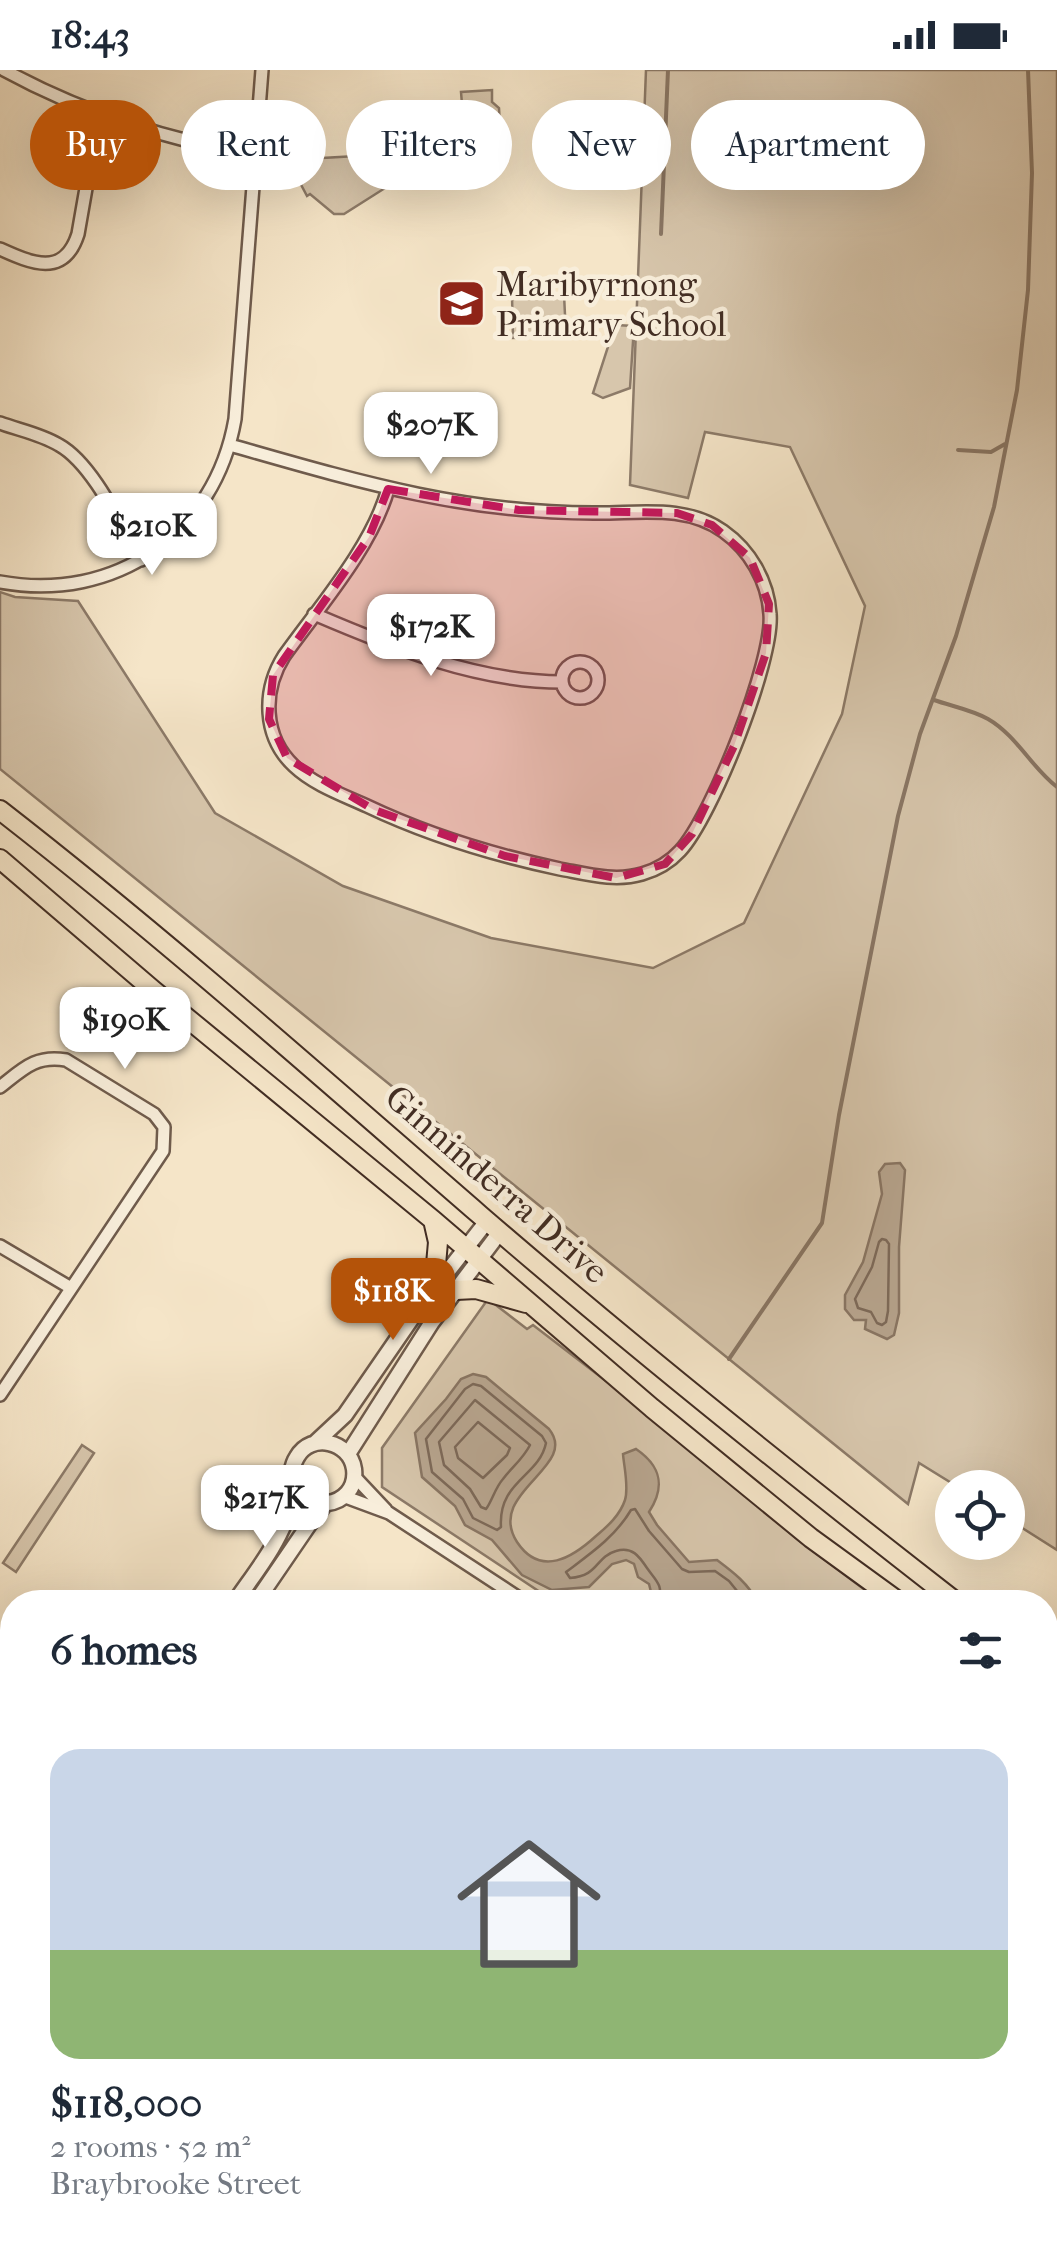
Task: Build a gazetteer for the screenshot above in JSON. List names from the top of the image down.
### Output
{
  "streets": {
    "main road": ["Ginninderra Drive"]
  },
  "places": {
    "school or university": ["Maribyrnong Primary School"]
  },
  "page": {
    "status": "18:43",
    "chip": [
      "Buy",
      "Rent",
      "Filters",
      "New",
      "Apartment"
    ],
    "price": [
      "$207K",
      "$210K",
      "$172K",
      "$190K",
      "$118K",
      "$217K"
    ],
    "heading": "6 homes",
    "list": [
      {
        "name": "$118,000",
        "note": "2 rooms · 52 m² · Braybrooke Street"
      }
    ]
  }
}
